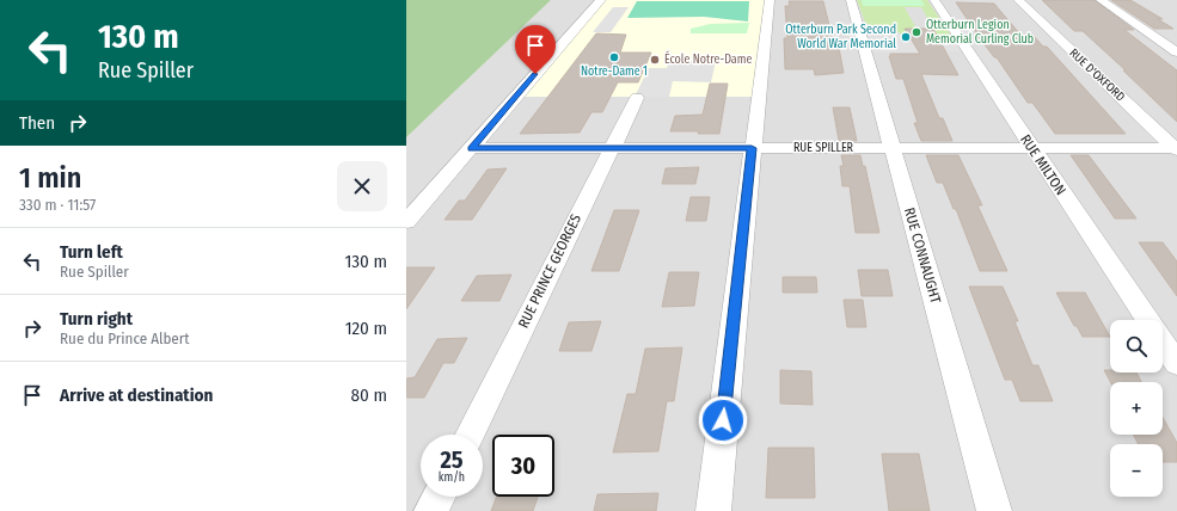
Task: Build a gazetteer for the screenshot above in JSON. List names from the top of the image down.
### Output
{
  "streets": {
    "street": [
      "RUE D'OXFORD",
      "RUE SPILLER",
      "RUE MILTON",
      "RUE CONNAUGHT",
      "RUE PRINCE GEORGES"
    ]
  },
  "crossings": [
    ["RUE D'OXFORD", "RUE SPILLER"],
    ["RUE SPILLER", "RUE MILTON"],
    ["RUE SPILLER", "RUE CONNAUGHT"],
    ["RUE SPILLER", "RUE PRINCE GEORGES"]
  ],
  "places": [
    "Otterburn Legion Memorial Curling Club",
    "Otterburn Park Second World War Memorial",
    "Notre-Dame 1",
    "École Notre-Dame"
  ],
  "page": {
    "turn": ["130 m", "Rue Spiller"],
    "then": "Then",
    "heading": ["1 min", "330 m · 11:57"],
    "list": [
      {
        "name": "Turn left",
        "note": "Rue Spiller",
        "value": "130 m"
      },
      {
        "name": "Turn right",
        "note": "Rue du Prince Albert",
        "value": "120 m"
      },
      {
        "name": "Arrive at destination",
        "value": "80 m"
      }
    ],
    "map_buttons": ["+", "−"],
    "speed": "25 km/h",
    "limit": "30"
  }
}
